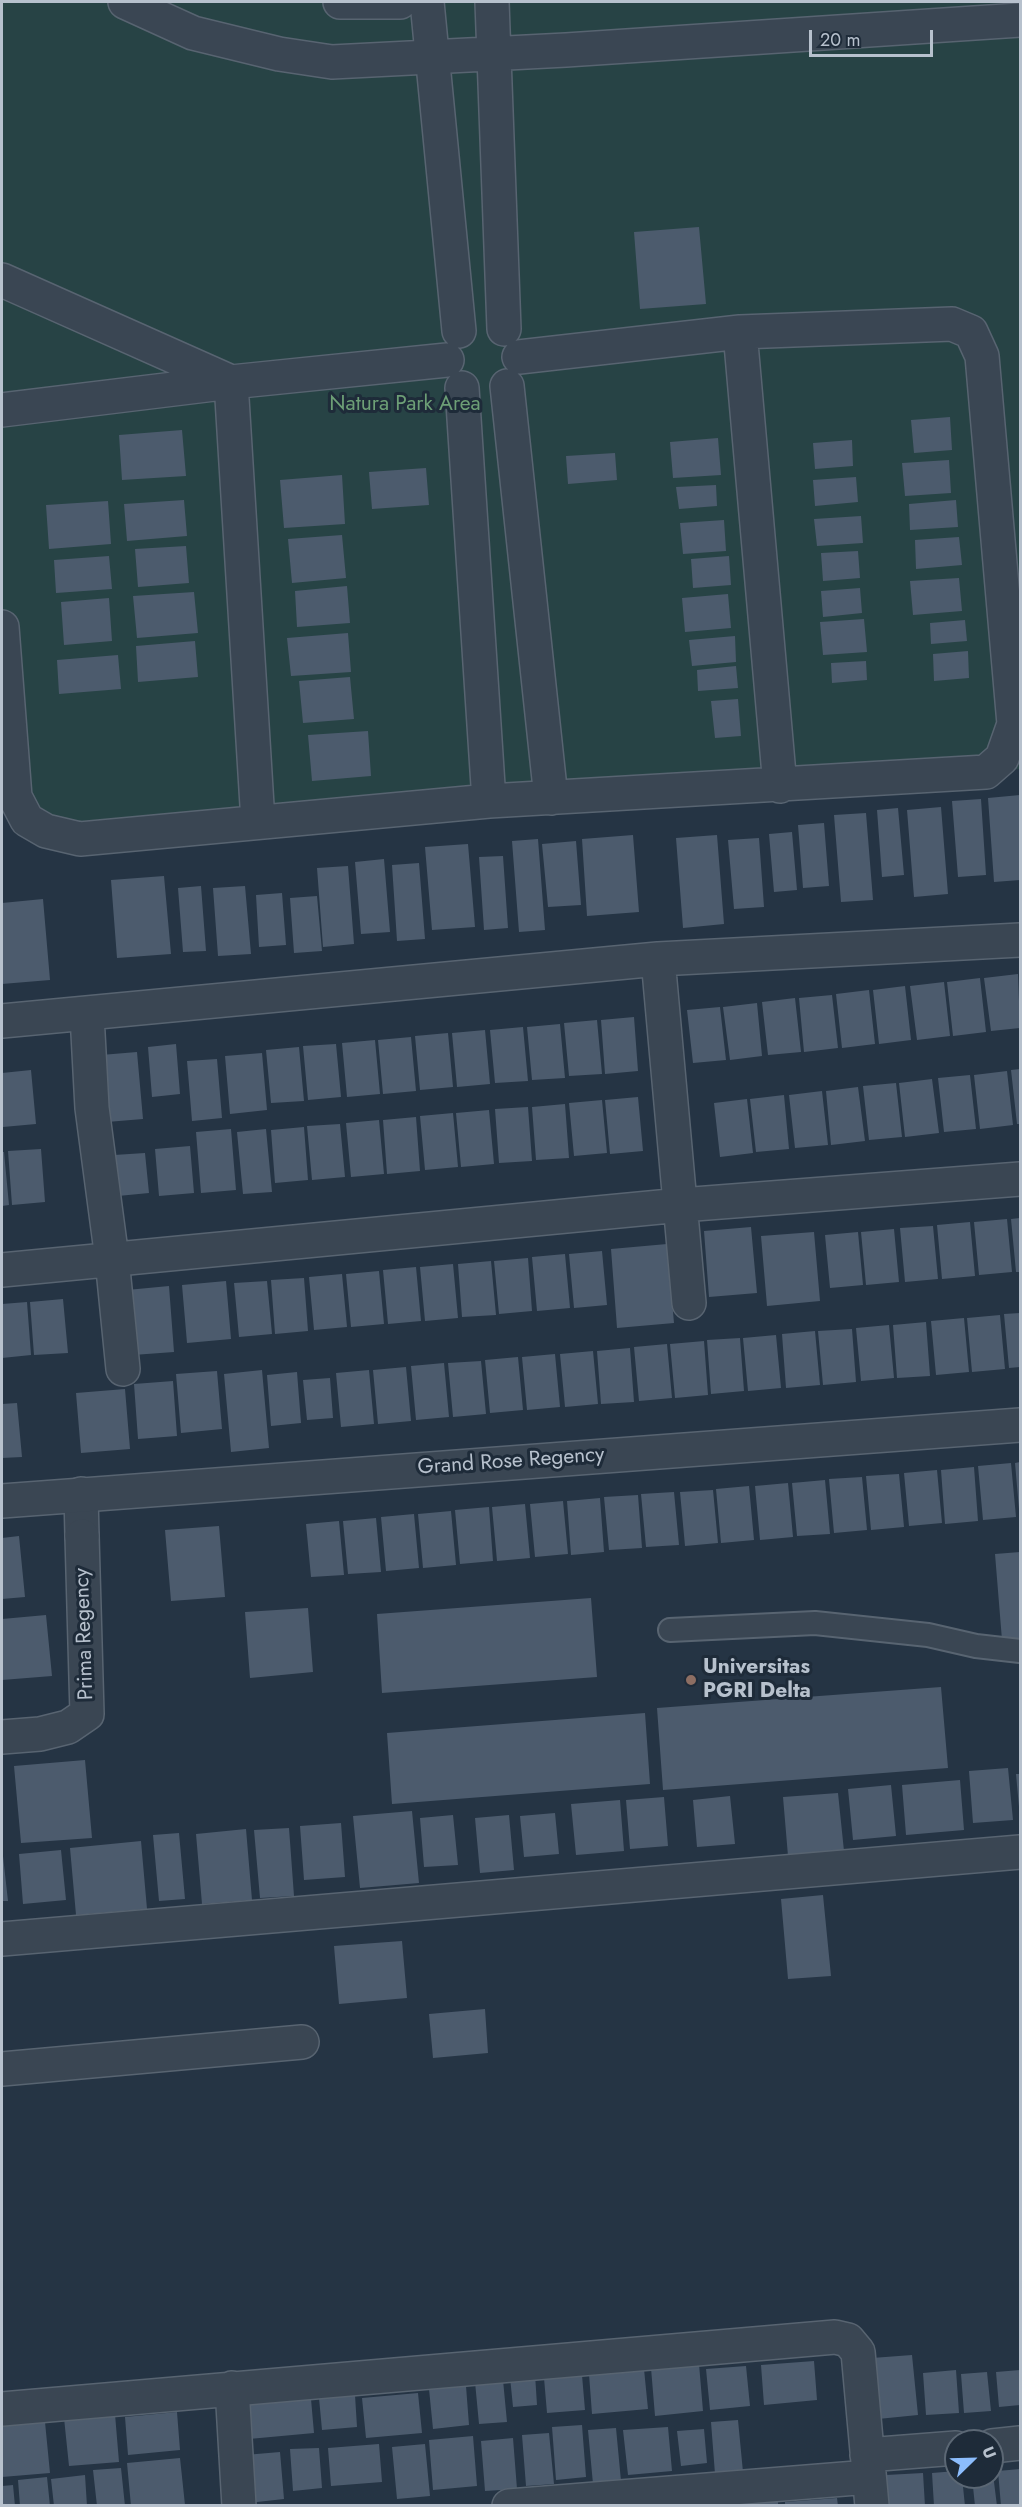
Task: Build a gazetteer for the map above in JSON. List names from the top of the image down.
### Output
{
  "streets": {
    "street": ["Grand Rose Regency", "Prima Regency"]
  },
  "crossings": [
    ["Grand Rose Regency", "Prima Regency"]
  ],
  "parks": ["Natura Park Area"],
  "places": ["Universitas PGRI Delta"],
  "scale_bar": "20 m",
  "north": "top right"
}
